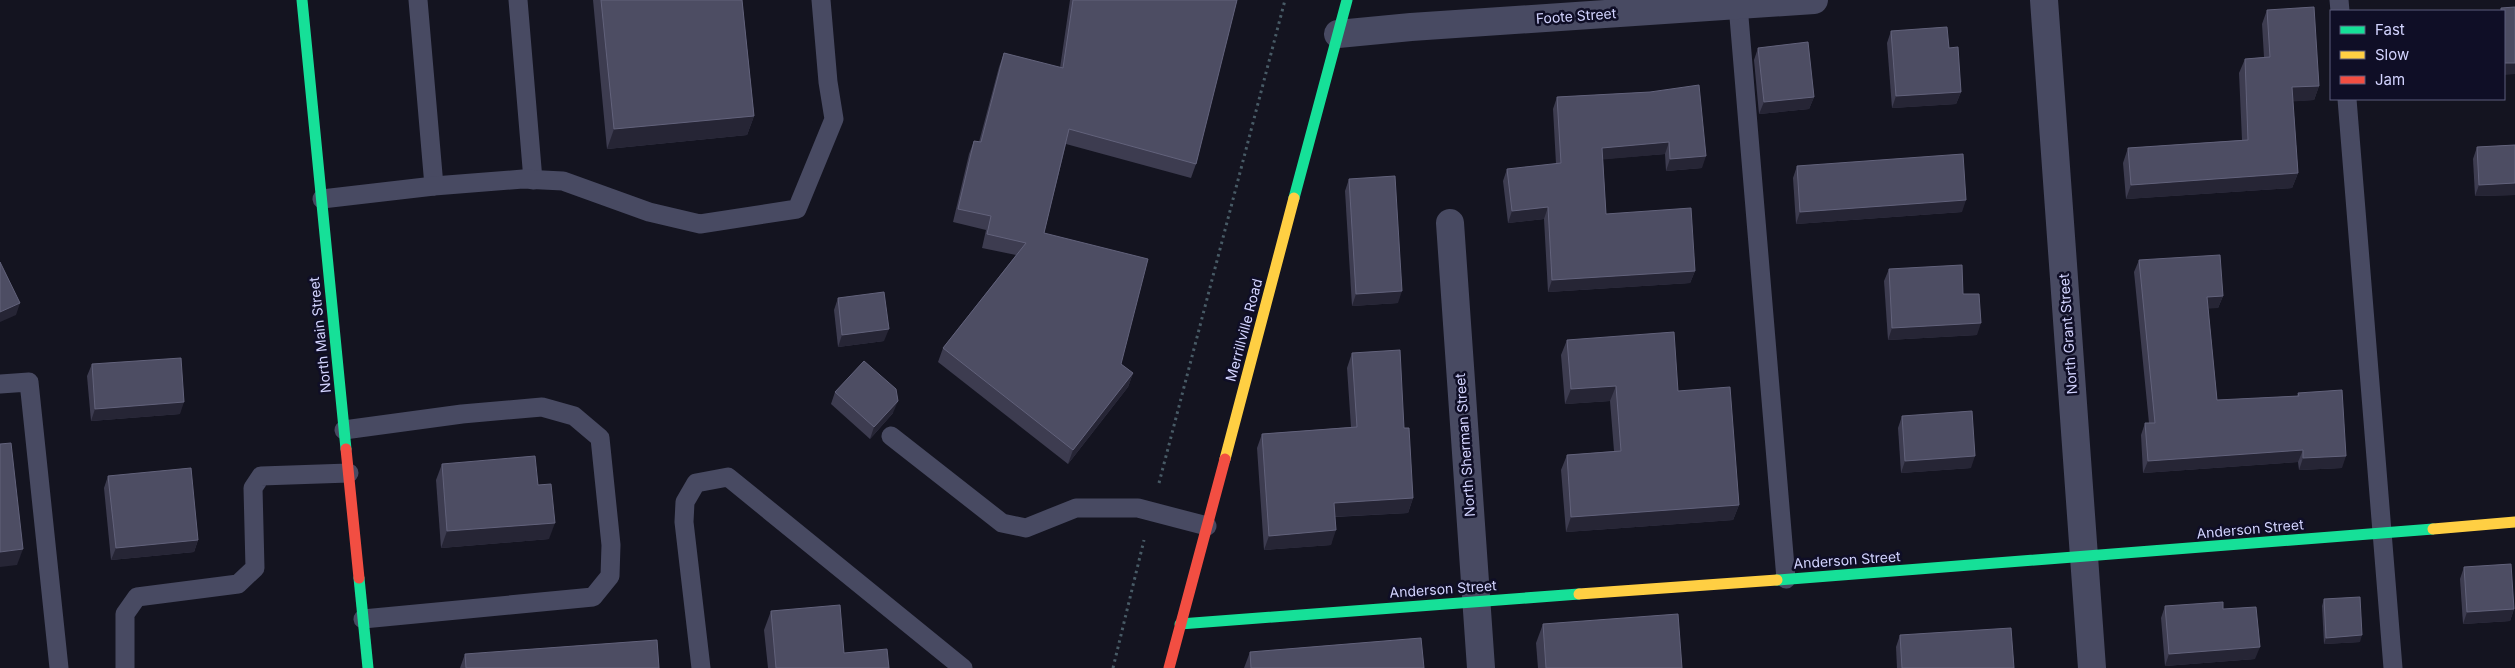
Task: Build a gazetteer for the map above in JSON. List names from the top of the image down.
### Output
{
  "streets": {
    "street": [
      "Foote Street",
      "Merrillville Road",
      "North Grant Street",
      "North Main Street",
      "North Sherman Street",
      "Anderson Street"
    ]
  },
  "crossings": [
    ["Foote Street", "Merrillville Road"],
    ["Merrillville Road", "Anderson Street"],
    ["North Grant Street", "Anderson Street"],
    ["North Sherman Street", "Anderson Street"]
  ],
  "legend": ["Fast", "Slow", "Jam"]
}
